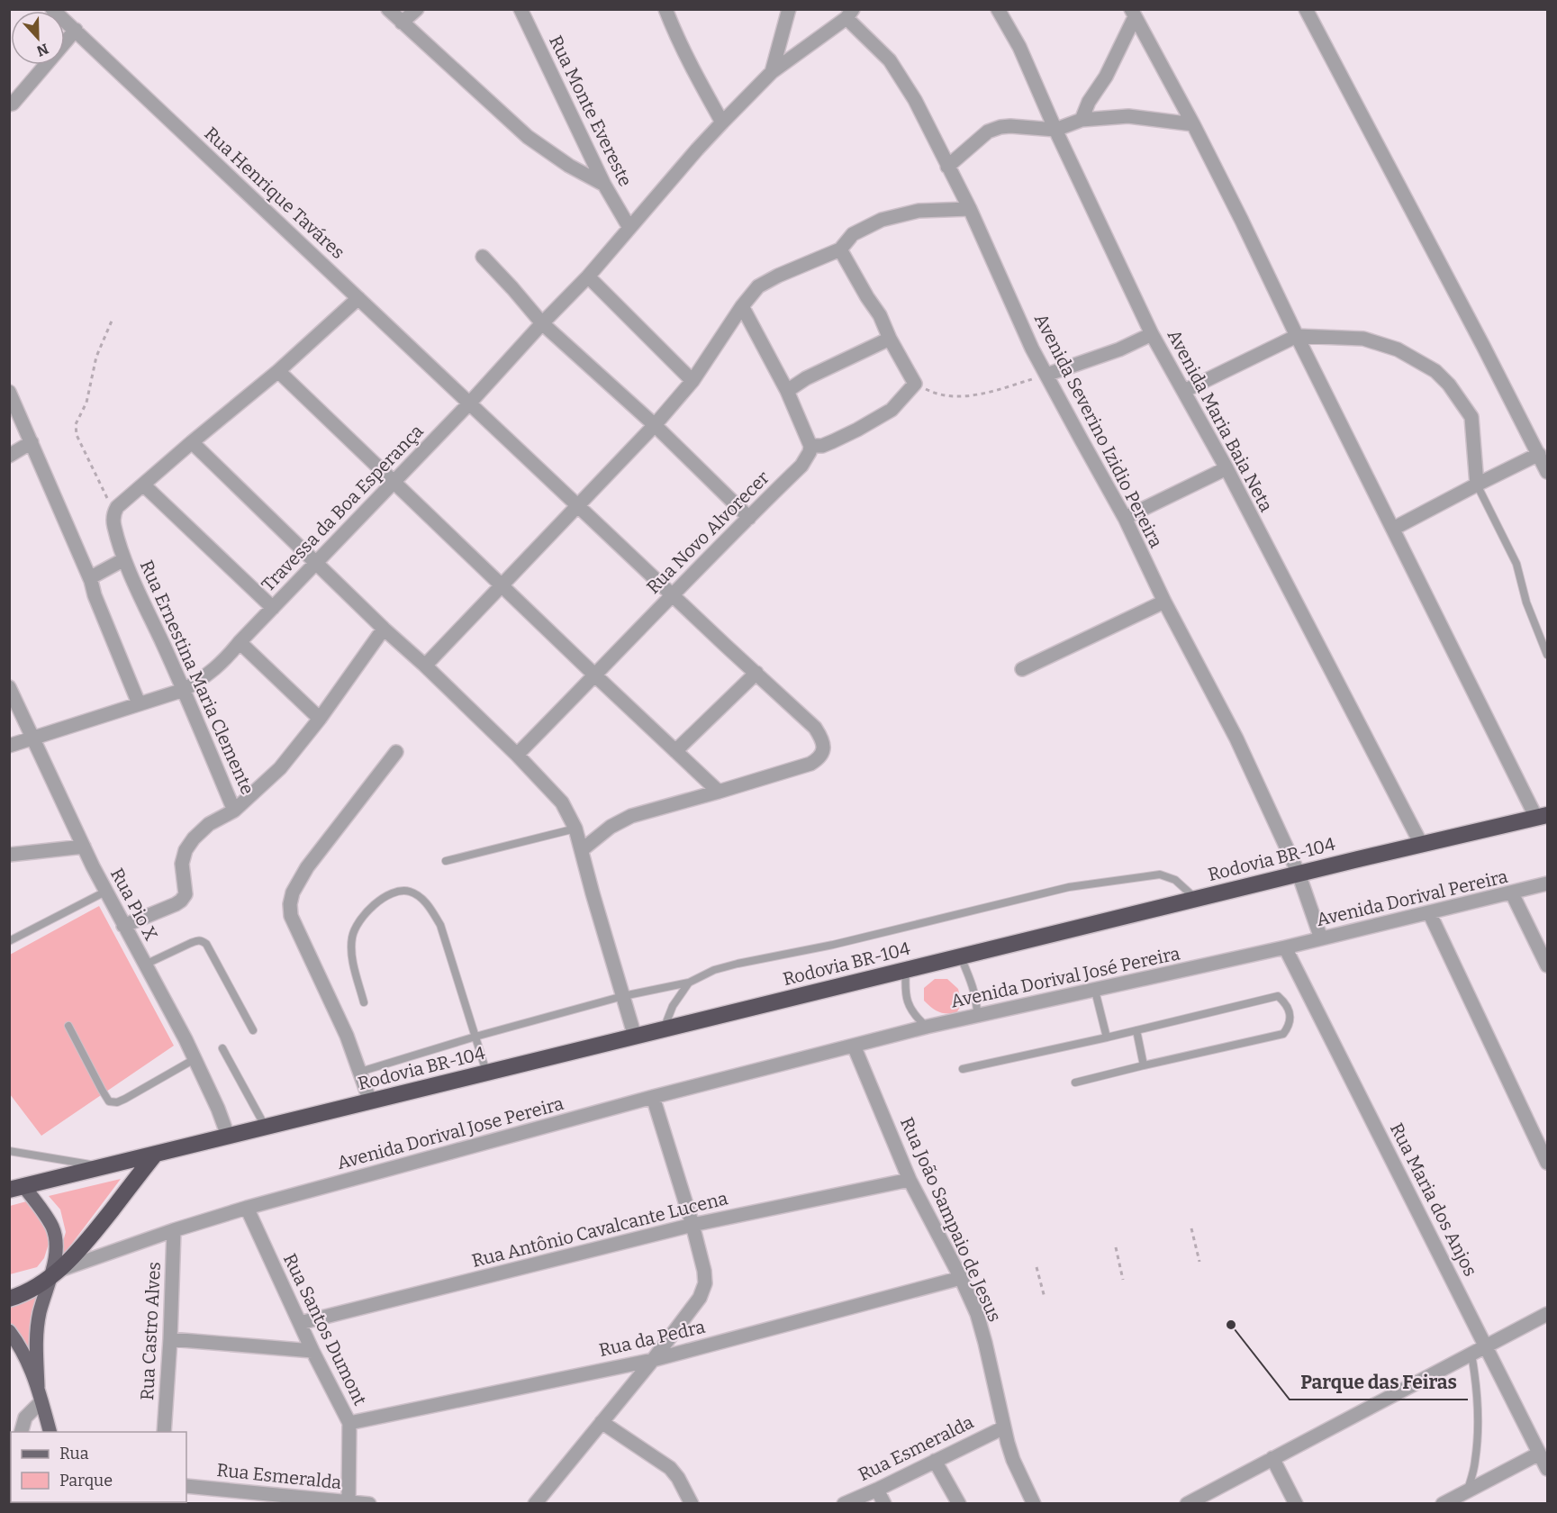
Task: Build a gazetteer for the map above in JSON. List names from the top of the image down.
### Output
{
  "streets": {
    "highway": ["Rodovia BR-104"],
    "street": [
      "Rua Monte Evereste",
      "Rua Henrique Taváres",
      "Avenida Maria Baia Neta",
      "Avenida Severino Izidio Pereira",
      "Travessa da Boa Esperança",
      "Rua Novo Alvorecer",
      "Rua Ernestina Maria Clemente",
      "Avenida Dorival Pereira",
      "Rua Pio X",
      "Avenida Dorival José Pereira",
      "Avenida Dorival Jose Pereira",
      "Rua Maria dos Anjos",
      "Rua João Sampaio de Jesus",
      "Rua Antônio Cavalcante Lucena",
      "Rua Santos Dumont",
      "Rua Castro Alves",
      "Rua da Pedra",
      "Rua Esmeralda"
    ]
  },
  "crossings": [
    ["Rua Monte Evereste", "Travessa da Boa Esperança"],
    ["Rua Henrique Taváres", "Travessa da Boa Esperança"],
    ["Rua Henrique Taváres", "Rua Novo Alvorecer"],
    ["Avenida Maria Baia Neta", "Rodovia BR-104"],
    ["Avenida Severino Izidio Pereira", "Travessa da Boa Esperança"],
    ["Avenida Severino Izidio Pereira", "Rodovia BR-104"],
    ["Avenida Severino Izidio Pereira", "Avenida Dorival Pereira"],
    ["Travessa da Boa Esperança", "Rua Ernestina Maria Clemente"],
    ["Travessa da Boa Esperança", "Rua Pio X"],
    ["Rodovia BR-104", "Rua Pio X"],
    ["Rodovia BR-104", "Avenida Dorival José Pereira"],
    ["Avenida Dorival Pereira", "Avenida Dorival José Pereira"],
    ["Avenida Dorival Pereira", "Rua Maria dos Anjos"],
    ["Avenida Dorival José Pereira", "Avenida Dorival Jose Pereira"],
    ["Avenida Dorival José Pereira", "Rua Maria dos Anjos"],
    ["Avenida Dorival José Pereira", "Rua João Sampaio de Jesus"],
    ["Avenida Dorival Jose Pereira", "Rua João Sampaio de Jesus"],
    ["Avenida Dorival Jose Pereira", "Rua Santos Dumont"],
    ["Avenida Dorival Jose Pereira", "Rua Castro Alves"],
    ["Rua João Sampaio de Jesus", "Rua Antônio Cavalcante Lucena"],
    ["Rua João Sampaio de Jesus", "Rua da Pedra"],
    ["Rua João Sampaio de Jesus", "Rua Esmeralda"],
    ["Rua Antônio Cavalcante Lucena", "Rua Santos Dumont"],
    ["Rua Santos Dumont", "Rua da Pedra"],
    ["Rua Santos Dumont", "Rua Esmeralda"]
  ],
  "places": ["Parque das Feiras"],
  "legend": ["Rua", "Parque"],
  "north": "bottom"
}
